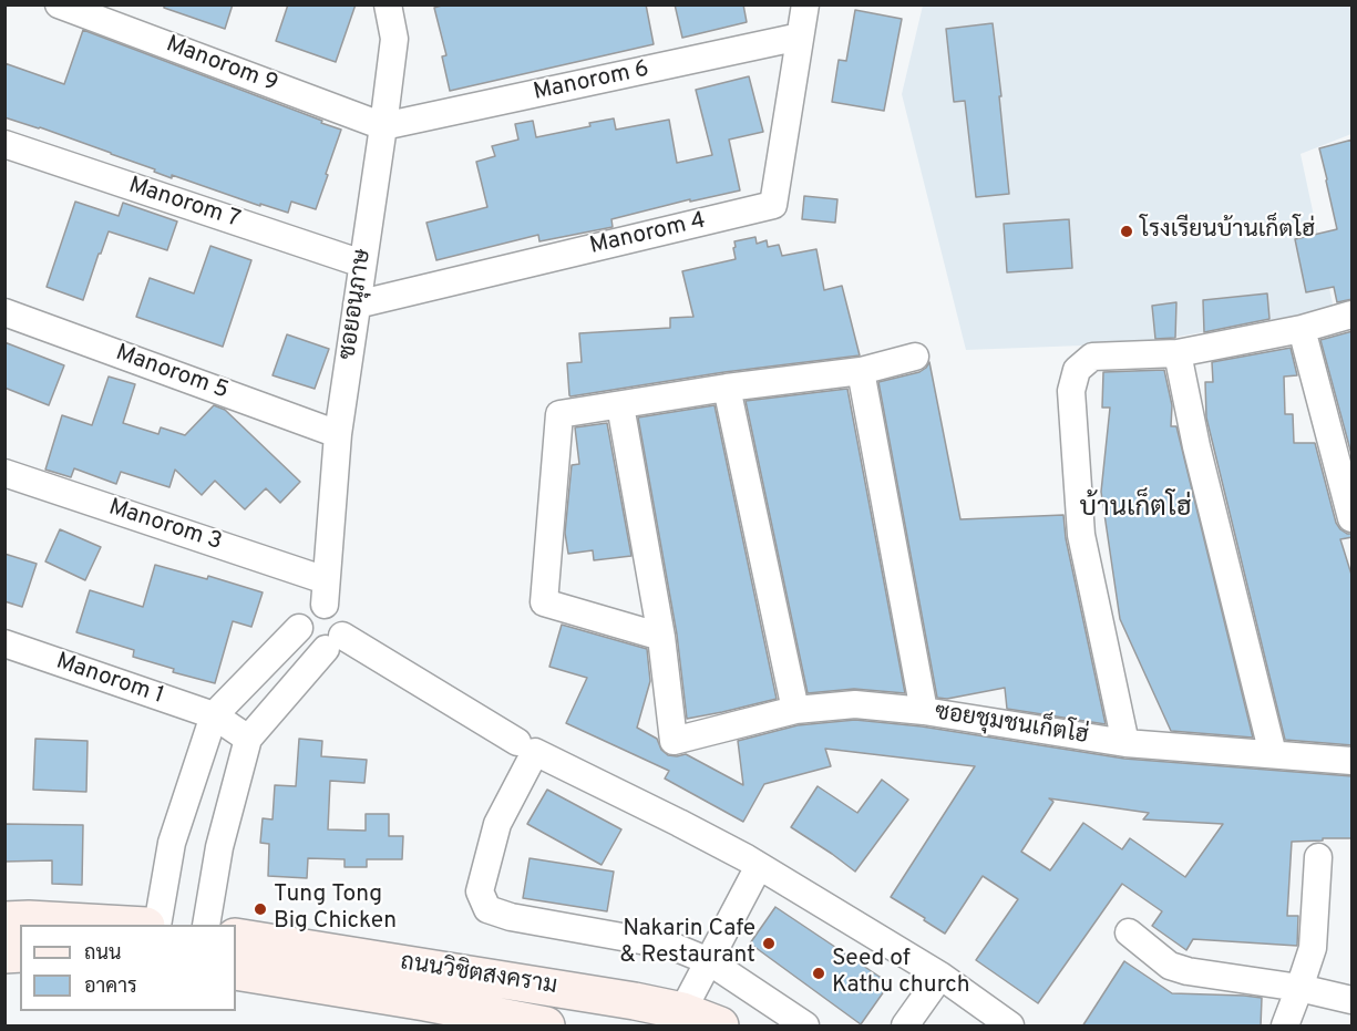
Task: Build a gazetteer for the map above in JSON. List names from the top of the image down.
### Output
{
  "streets": {
    "main road": ["ถนนวิชิตสงคราม"],
    "street": [
      "Manorom 9",
      "Manorom 6",
      "Manorom 7",
      "Manorom 4",
      "ซอยอนุภาษ",
      "Manorom 5",
      "Manorom 3",
      "Manorom 1",
      "ซอยชุมชนเก็ตโฮ่"
    ]
  },
  "crossings": [
    ["Manorom 9", "Manorom 6"],
    ["Manorom 9", "ซอยอนุภาษ"],
    ["Manorom 6", "Manorom 4"],
    ["Manorom 6", "ซอยอนุภาษ"],
    ["Manorom 7", "ซอยอนุภาษ"],
    ["Manorom 4", "ซอยอนุภาษ"],
    ["ซอยอนุภาษ", "Manorom 5"],
    ["ซอยอนุภาษ", "Manorom 3"]
  ],
  "districts": ["บ้านเก็ตโฮ่"],
  "places": [
    "โรงเรียนบ้านเก็ตโฮ่",
    "Tung Tong Big Chicken",
    "Nakarin Cafe & Restaurant",
    "Seed of Kathu church"
  ],
  "legend": ["ถนน", "อาคาร"]
}
